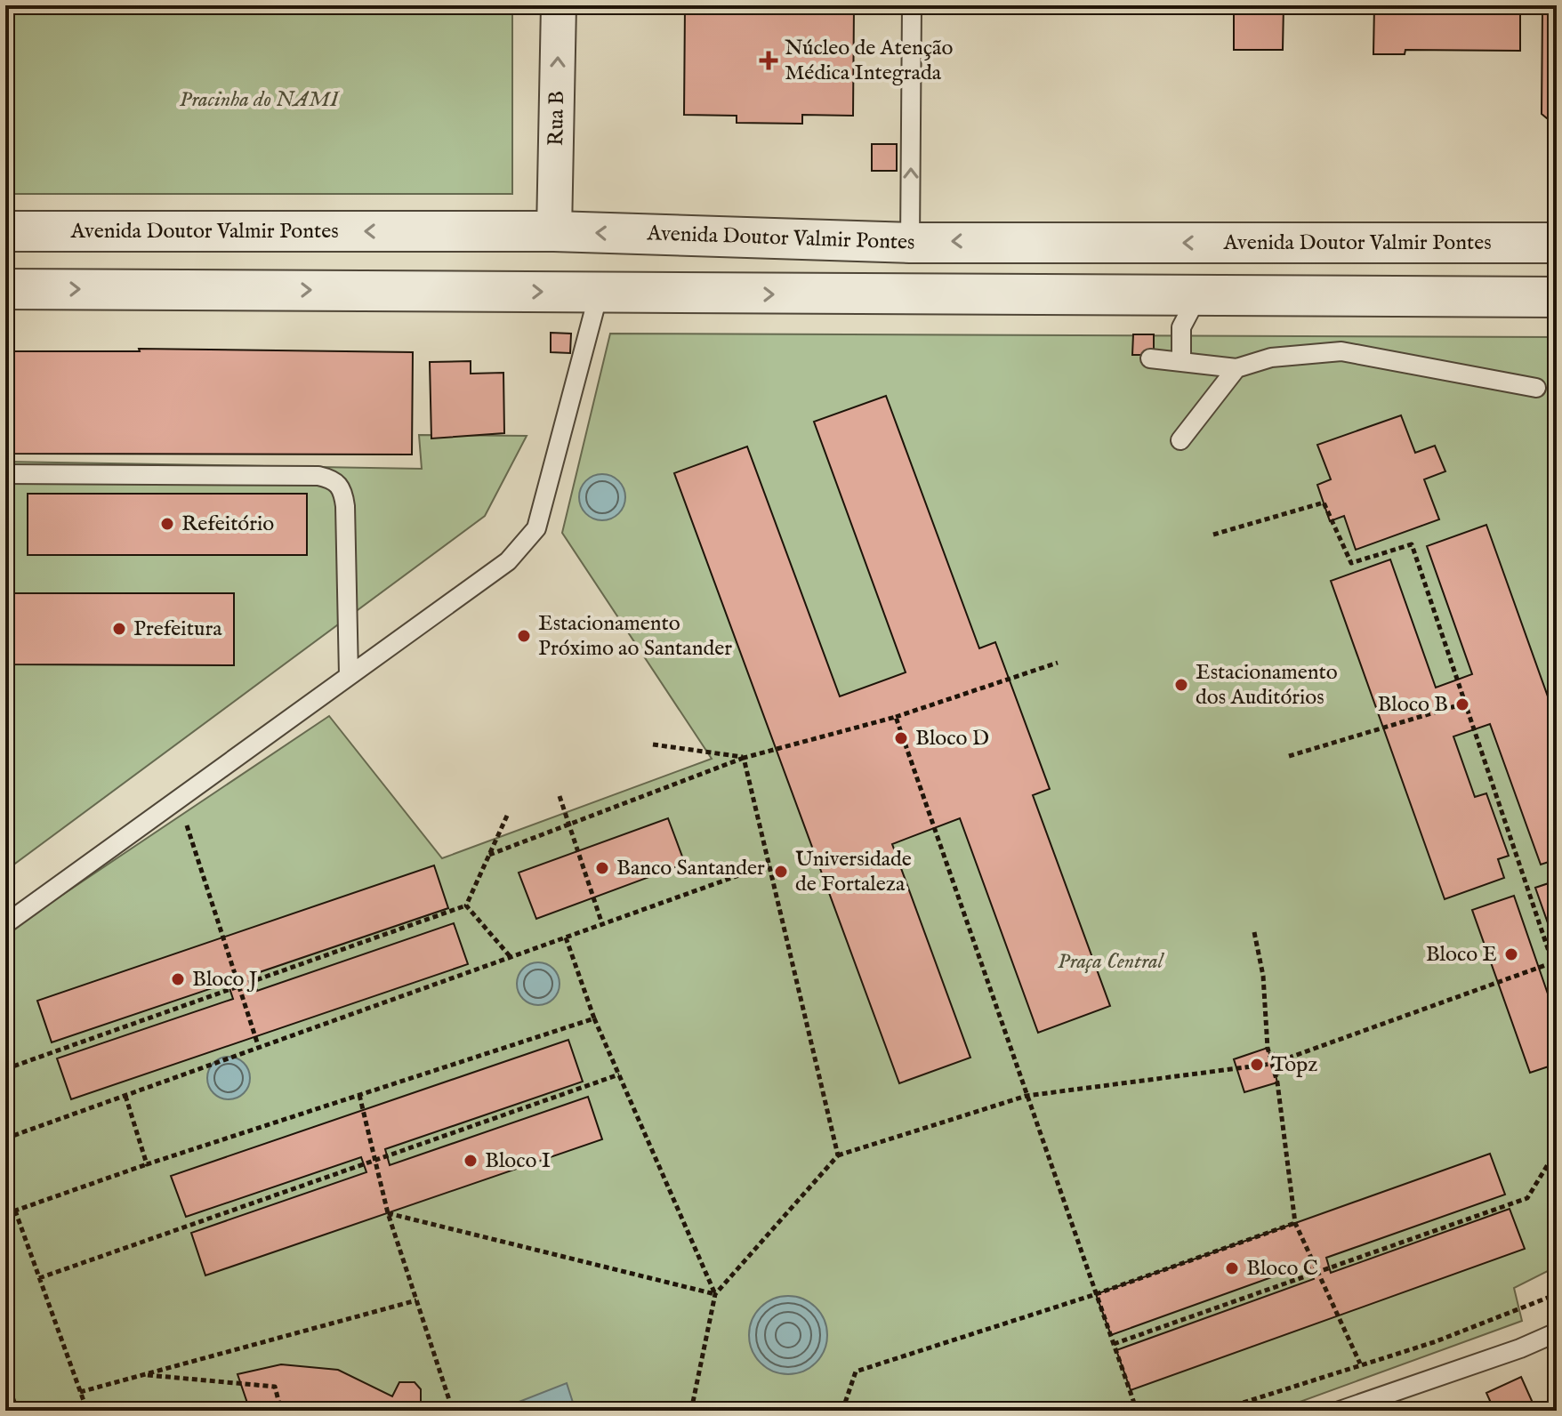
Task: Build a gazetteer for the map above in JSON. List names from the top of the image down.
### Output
{
  "streets": {
    "street": ["Rua B", "Avenida Doutor Valmir Pontes"]
  },
  "crossings": [
    ["Rua B", "Avenida Doutor Valmir Pontes"]
  ],
  "one_way": ["Rua B"],
  "parks": ["Pracinha do NAMI", "Praça Central"],
  "places": {
    "health": ["Núcleo de Atenção Médica Integrada"],
    "other": [
      "Refeitório",
      "Prefeitura",
      "Estacionamento Próximo ao Santander",
      "Estacionamento dos Auditórios",
      "Bloco B",
      "Bloco D",
      "Banco Santander",
      "Universidade de Fortaleza",
      "Bloco E",
      "Bloco J",
      "Topz",
      "Bloco I",
      "Bloco C"
    ]
  }
}
